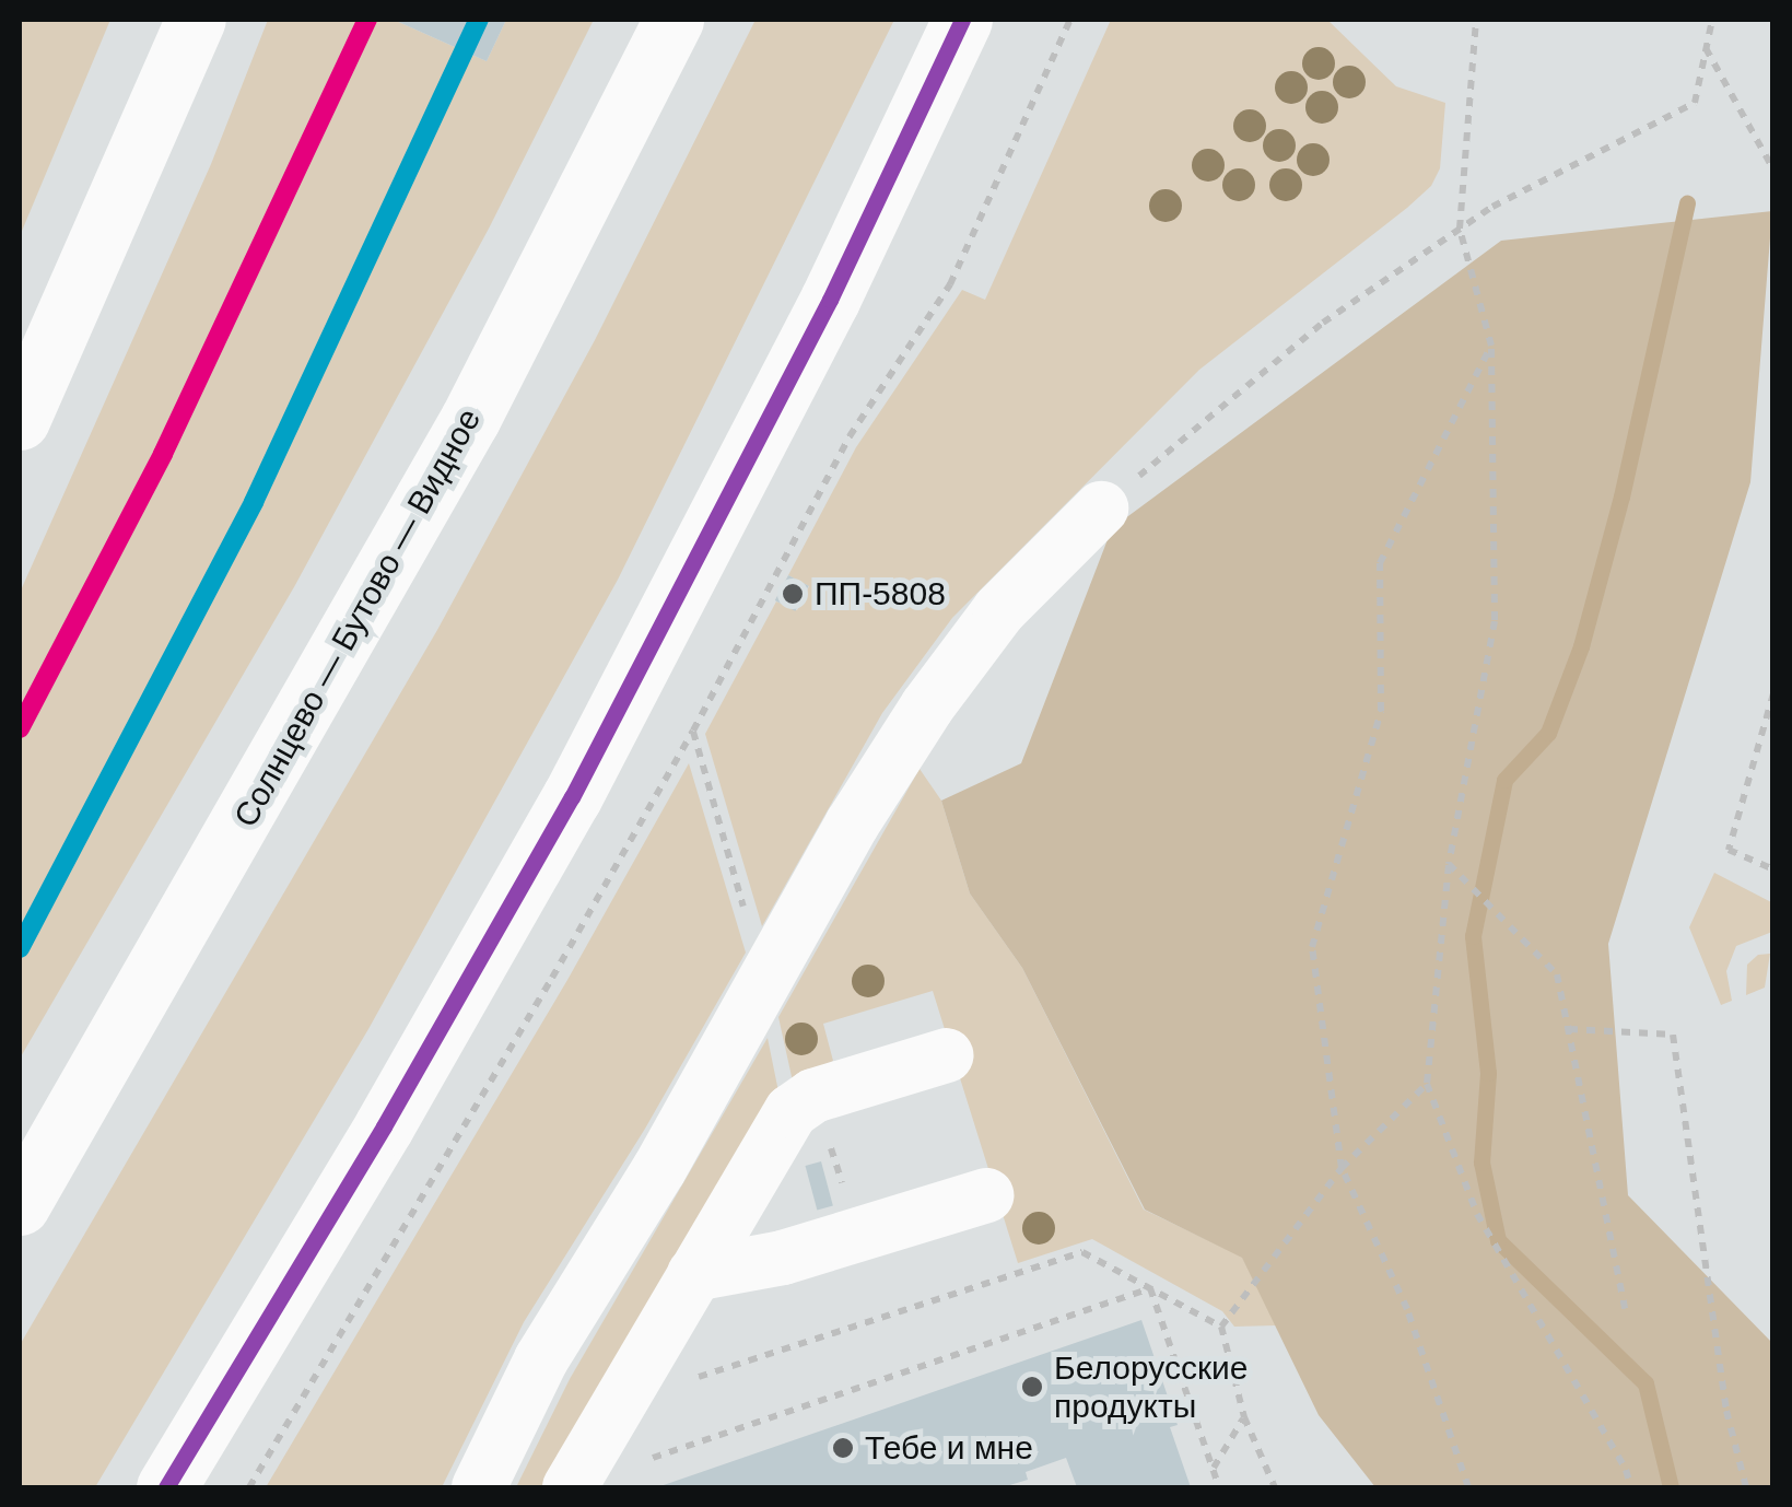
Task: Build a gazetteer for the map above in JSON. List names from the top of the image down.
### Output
{
  "streets": {
    "main road": ["Солнцево — Бутово — Видное"]
  },
  "places": ["ПП-5808", "Белорусские продукты", "Тебе и мне"]
}
